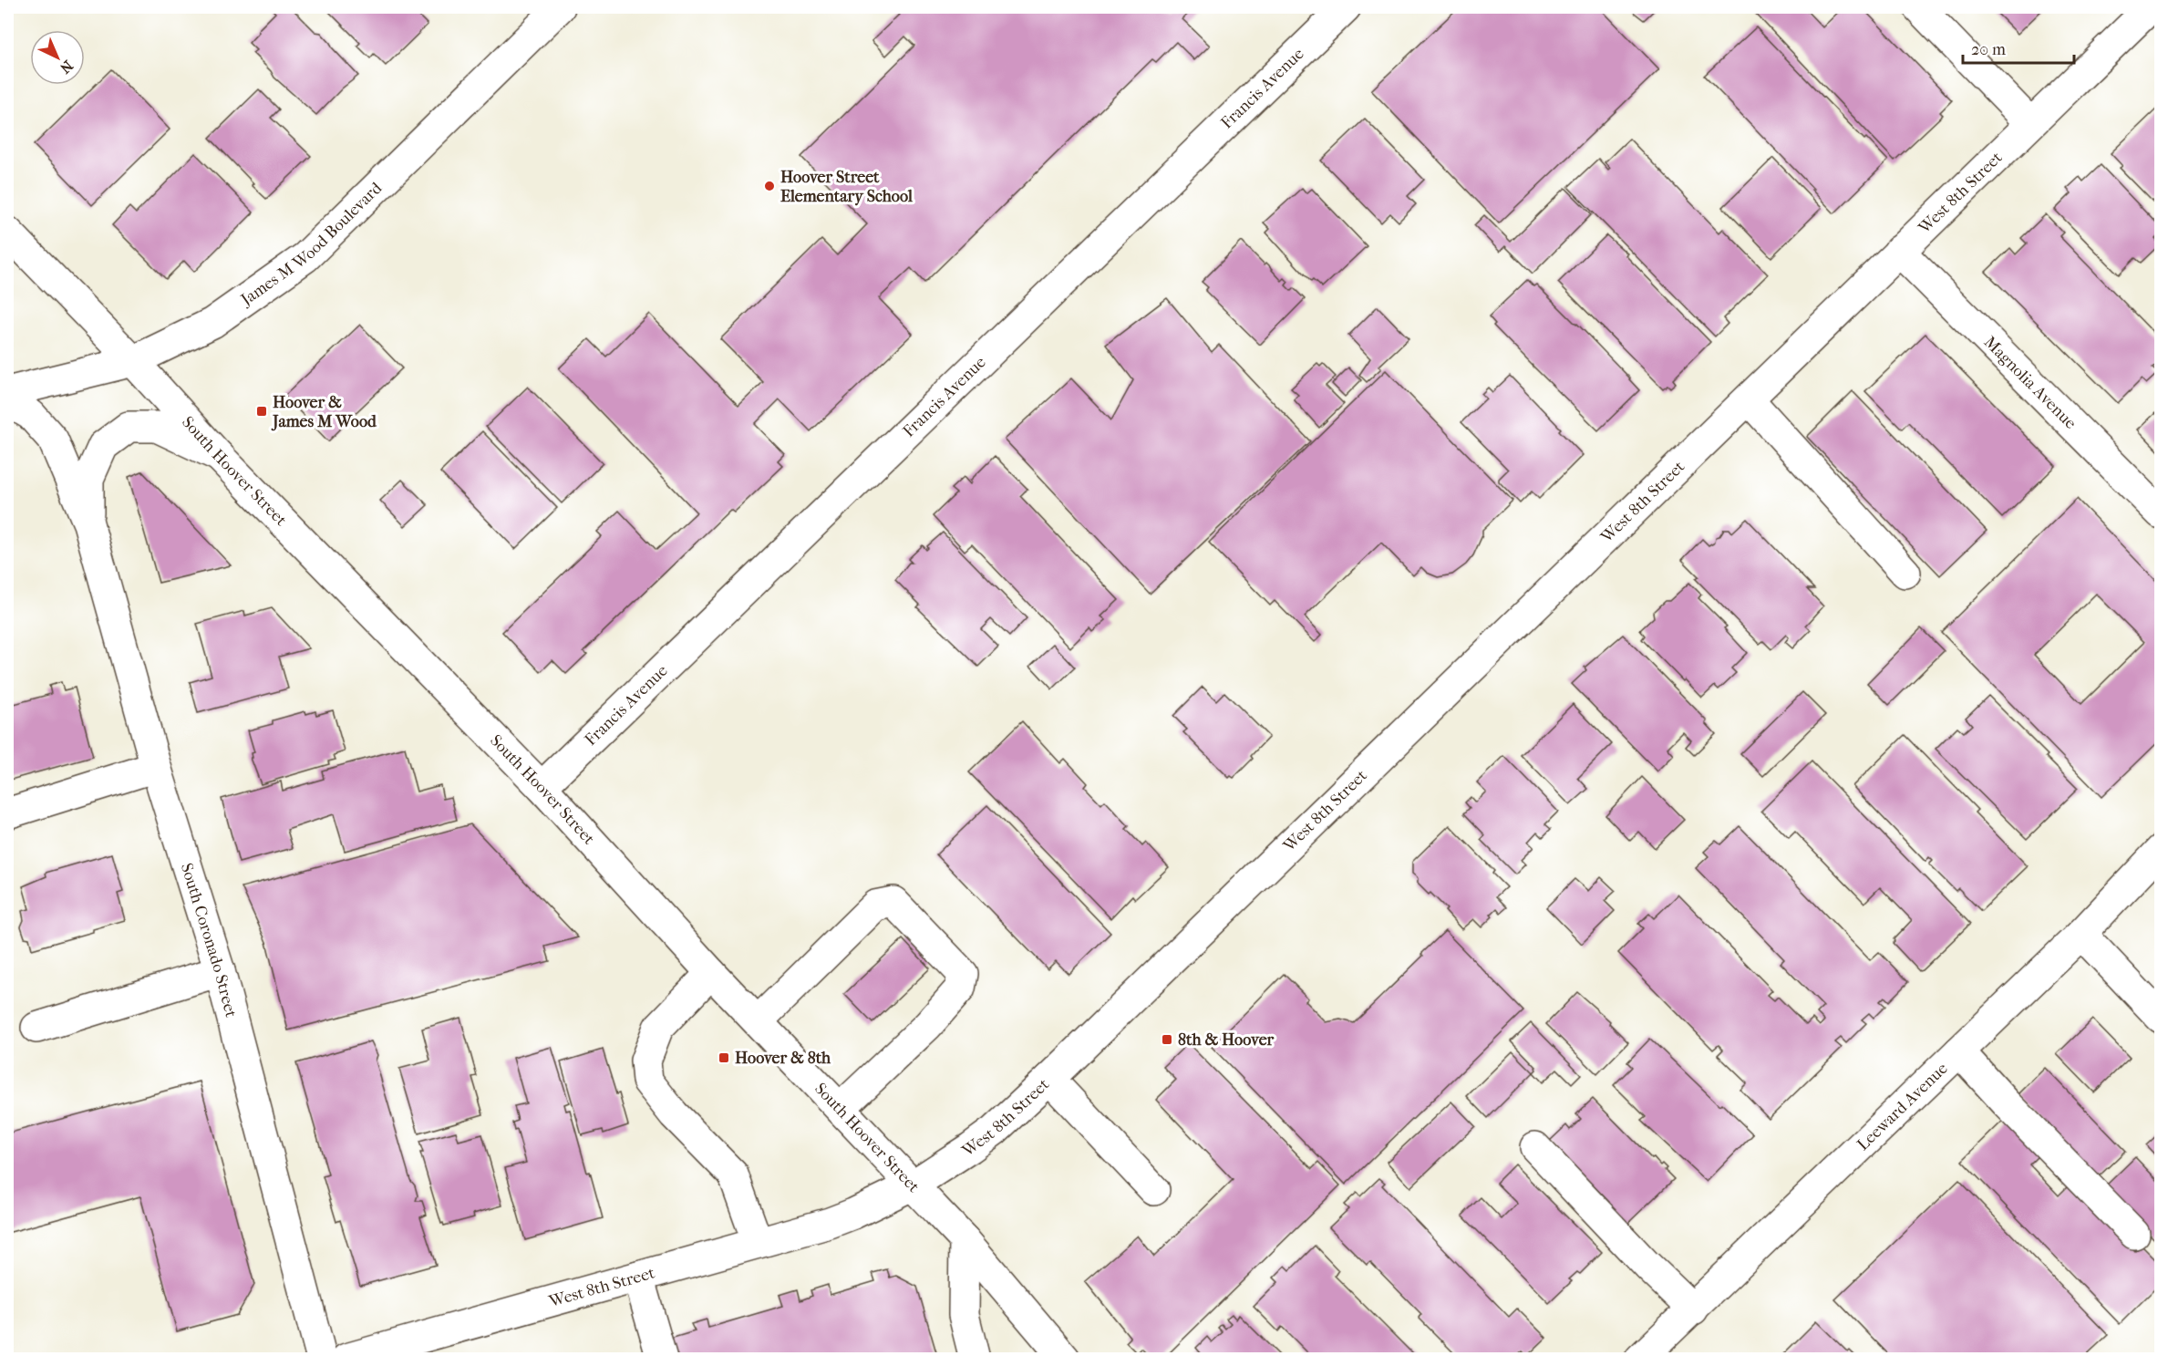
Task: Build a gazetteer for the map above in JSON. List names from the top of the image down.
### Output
{
  "streets": {
    "street": [
      "Francis Avenue",
      "West 8th Street",
      "James M Wood Boulevard",
      "Magnolia Avenue",
      "South Hoover Street",
      "South Coronado Street",
      "Leeward Avenue"
    ]
  },
  "crossings": [
    ["Francis Avenue", "South Hoover Street"],
    ["West 8th Street", "Magnolia Avenue"],
    ["West 8th Street", "South Hoover Street"],
    ["James M Wood Boulevard", "South Hoover Street"],
    ["South Hoover Street", "South Coronado Street"]
  ],
  "places": {
    "other": ["Hoover Street Elementary School"],
    "transit": ["Hoover & James M Wood", "8th & Hoover", "Hoover & 8th"]
  },
  "scale_bar": "20 m",
  "north": "bottom right"
}
